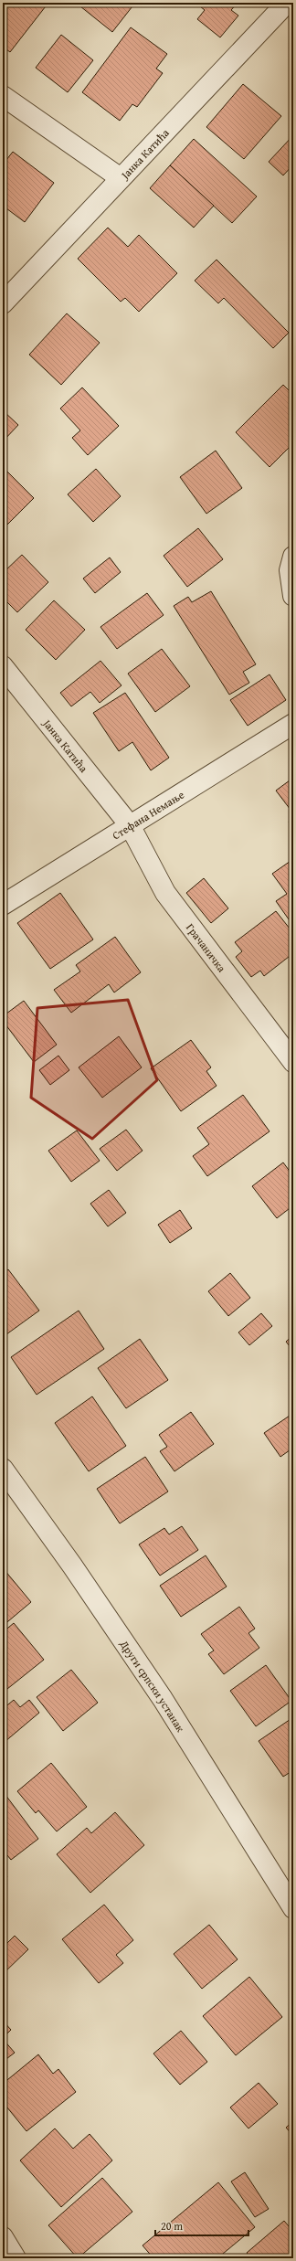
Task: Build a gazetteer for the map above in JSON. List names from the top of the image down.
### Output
{
  "streets": {
    "street": [
      "Јанка Катића",
      "Стефана Немање",
      "Грачаничка",
      "Други српски устанак"
    ]
  },
  "crossings": [
    ["Јанка Катића", "Стефана Немање"],
    ["Јанка Катића", "Грачаничка"],
    ["Стефана Немање", "Грачаничка"]
  ],
  "scale_bar": "20 m"
}
